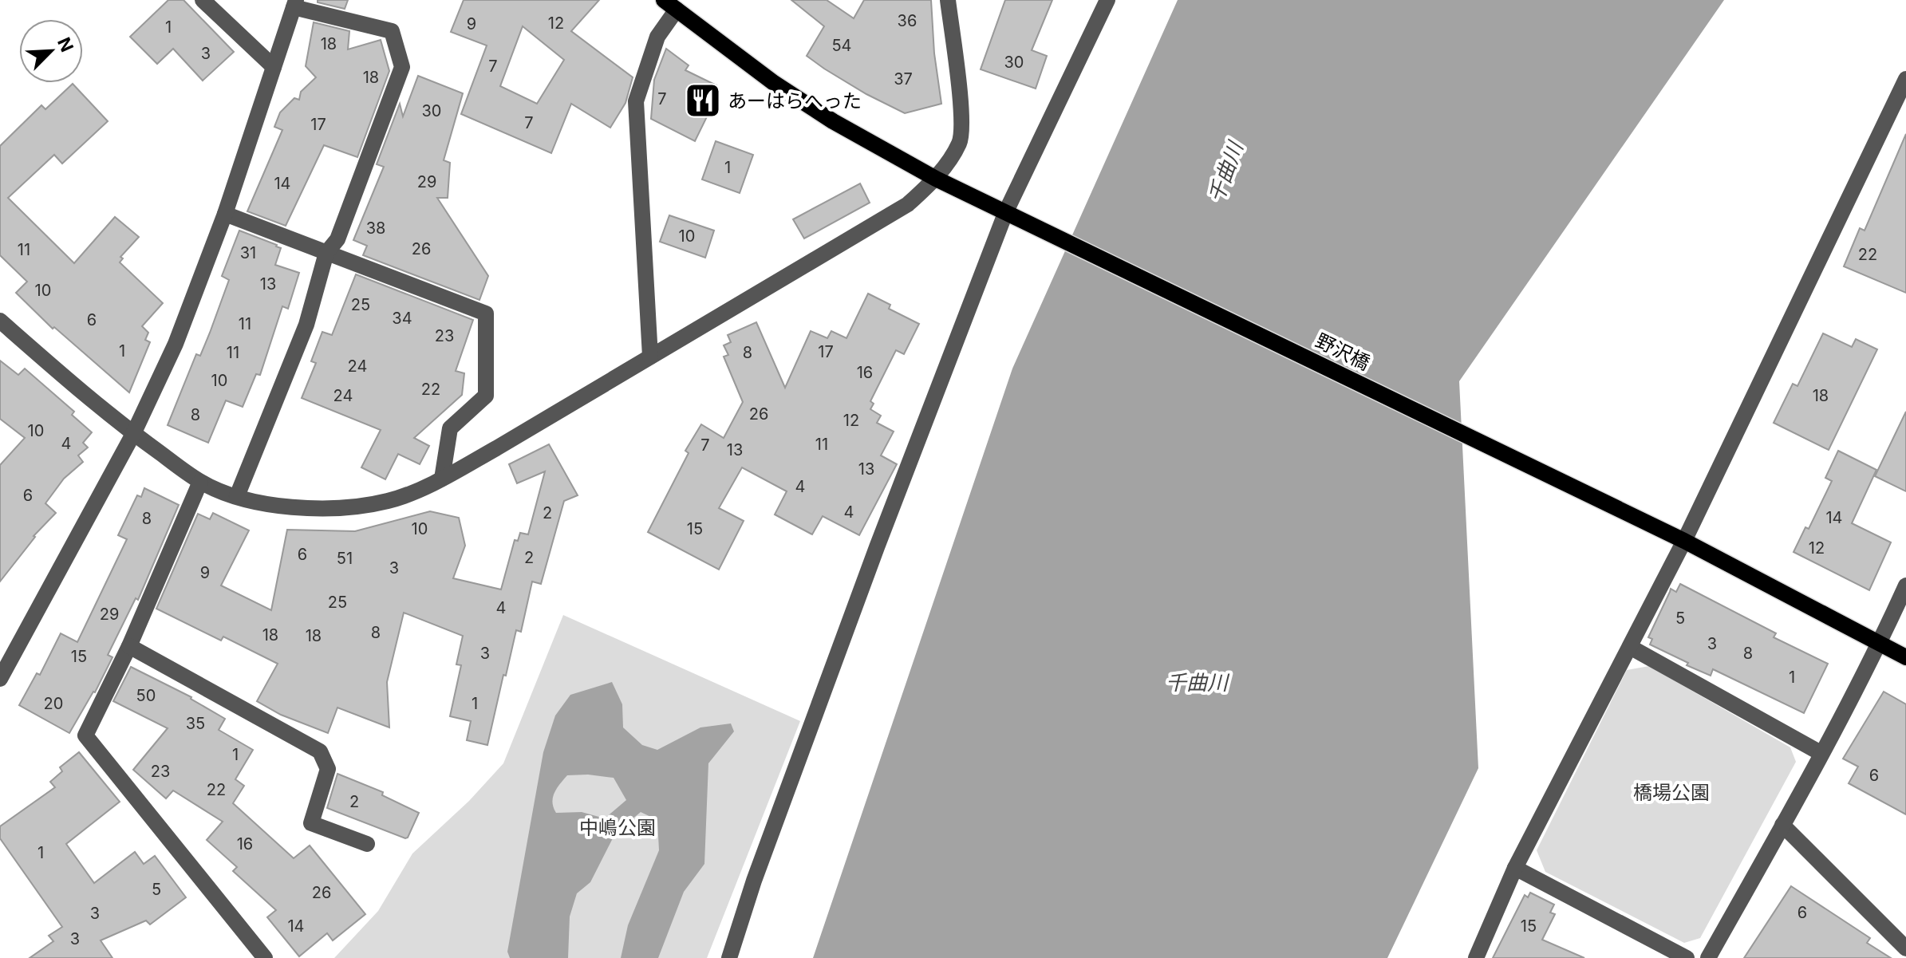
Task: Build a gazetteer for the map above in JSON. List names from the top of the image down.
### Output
{
  "streets": {
    "main road": ["野沢橋"]
  },
  "water": ["千曲川"],
  "parks": ["橋場公園", "中嶋公園"],
  "places": {
    "restaurant": ["あーはらへった"]
  },
  "house_numbers": [
    "36",
    "12",
    "9",
    "1",
    "18",
    "54",
    "3",
    "30",
    "7",
    "18",
    "37",
    "7",
    "30",
    "7",
    "17",
    "1",
    "29",
    "14",
    "38",
    "10",
    "26",
    "11",
    "31",
    "22",
    "13",
    "10",
    "25",
    "34",
    "6",
    "11",
    "23",
    "1",
    "17",
    "11",
    "8",
    "24",
    "16",
    "10",
    "22",
    "24",
    "18",
    "26",
    "8",
    "12",
    "10",
    "4",
    "11",
    "7",
    "13",
    "13",
    "4",
    "6",
    "4",
    "2",
    "14",
    "8",
    "10",
    "15",
    "12",
    "6",
    "2",
    "51",
    "3",
    "9",
    "25",
    "4",
    "29",
    "5",
    "8",
    "18",
    "18",
    "3",
    "3",
    "8",
    "15",
    "1",
    "50",
    "20",
    "1",
    "35",
    "1",
    "23",
    "6",
    "22",
    "2",
    "16",
    "1",
    "5",
    "26",
    "6",
    "3",
    "14",
    "15",
    "3"
  ],
  "north": "top right"
}
